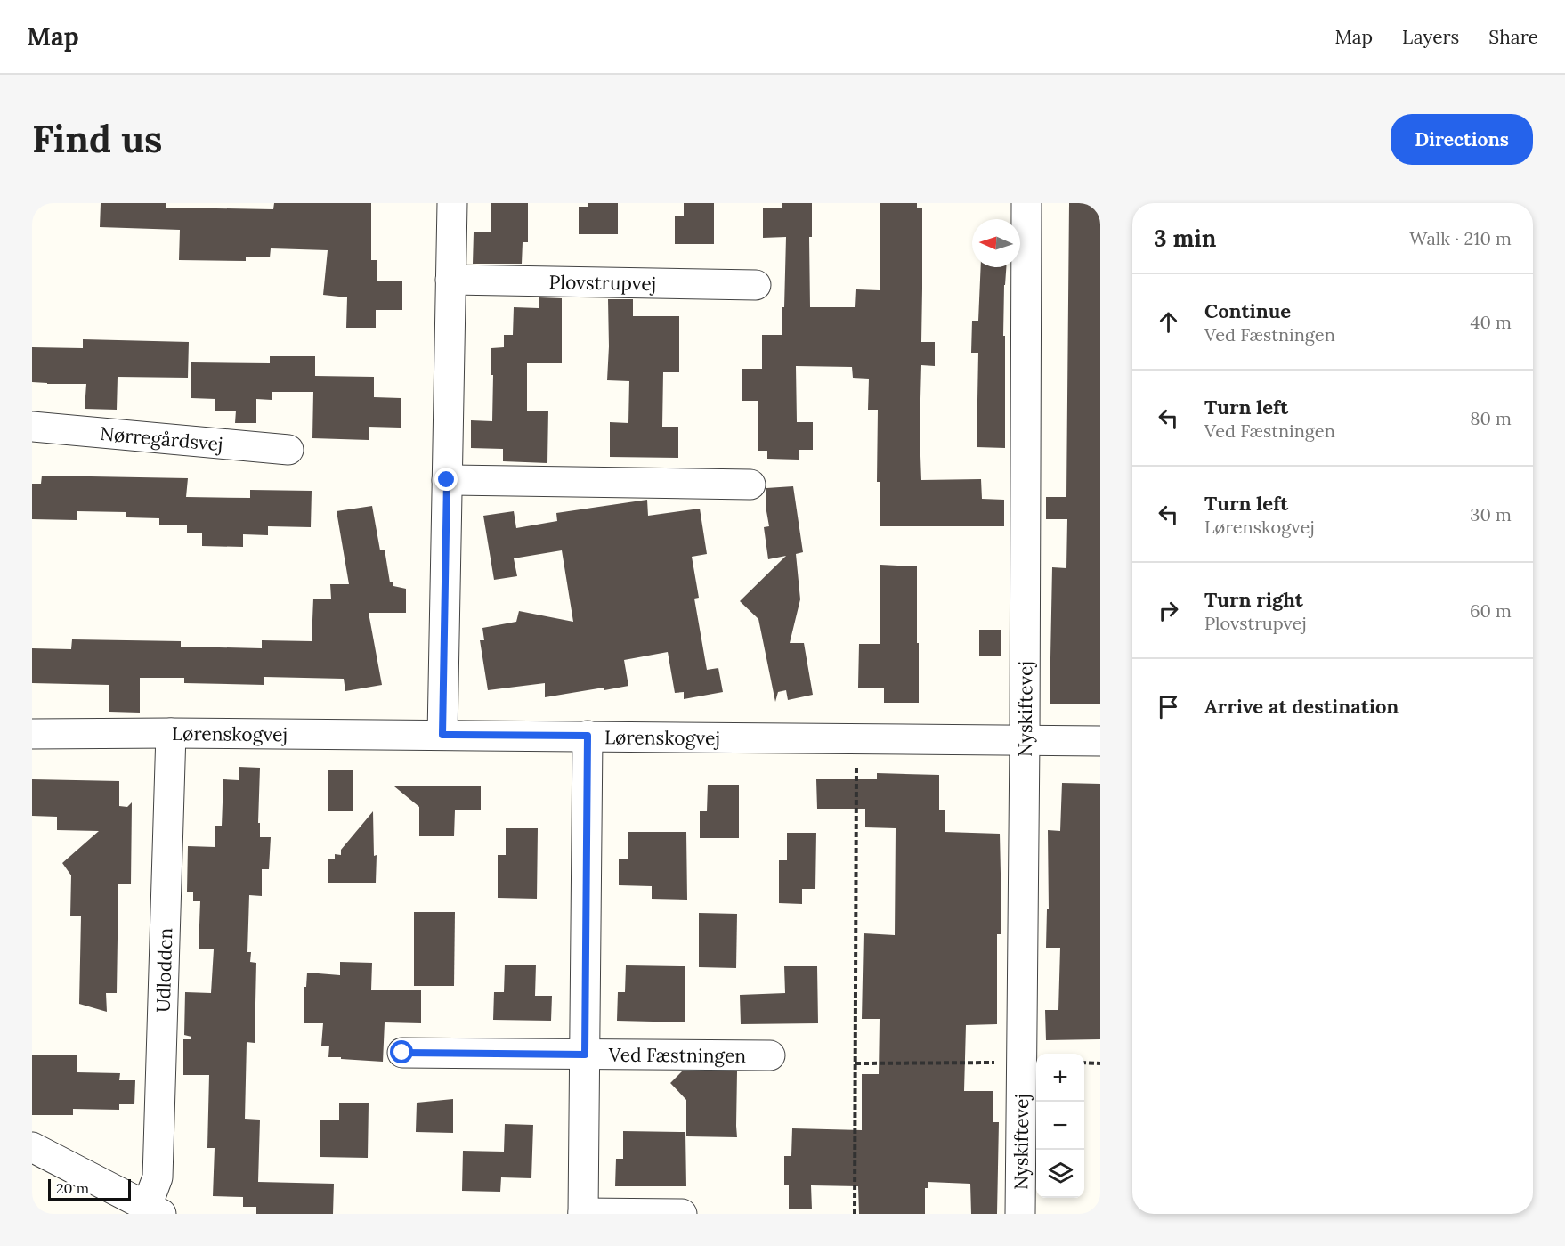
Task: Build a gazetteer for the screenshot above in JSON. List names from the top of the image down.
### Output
{
  "streets": {
    "street": [
      "Plovstrupvej",
      "Nørregårdsvej",
      "Nyskiftevej",
      "Lørenskogvej",
      "Udlodden",
      "Ved Fæstningen"
    ]
  },
  "crossings": [
    ["Nyskiftevej", "Lørenskogvej"],
    ["Lørenskogvej", "Udlodden"],
    ["Lørenskogvej", "Ved Fæstningen"]
  ],
  "scale_bar": "20 m",
  "north": "left",
  "page": {
    "header": "Map",
    "nav": ["Map", "Layers", "Share"],
    "buttons": "Directions",
    "title": "Find us",
    "heading": ["3 min", "Walk · 210 m"],
    "list": [
      ["Continue", "Ved Fæstningen", "40 m"],
      ["Turn left", "Ved Fæstningen", "80 m"],
      ["Turn left", "Lørenskogvej", "30 m"],
      ["Turn right", "Plovstrupvej", "60 m"],
      "Arrive at destination"
    ],
    "map_buttons": ["+", "−"],
    "scale": "20 m"
  }
}
